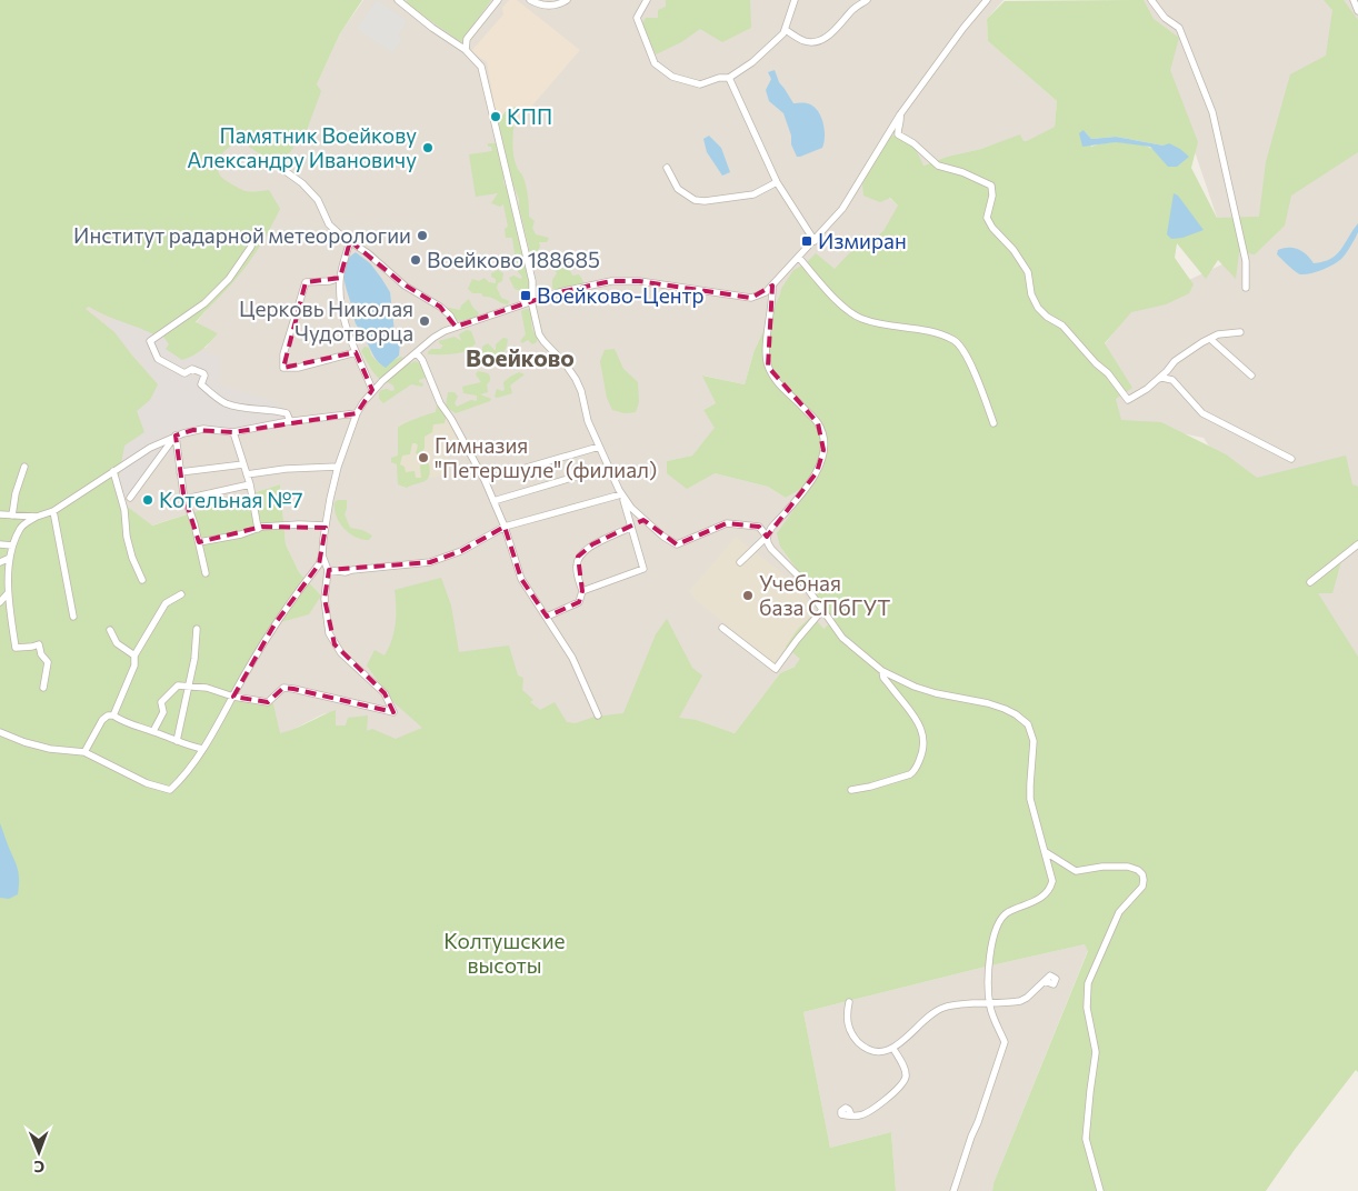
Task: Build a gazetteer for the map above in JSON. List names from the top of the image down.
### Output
{
  "districts": ["Воейково"],
  "parks": ["Колтушские высоты"],
  "places": {
    "other": [
      "КПП",
      "Памятник Воейкову Александру Ивановичу",
      "Институт радарной метеорологии",
      "Воейково 188685",
      "Церковь Николая Чудотворца",
      "Гимназия \"Петершуле\" (филиал)",
      "Котельная №7",
      "Учебная база СПбГУТ"
    ],
    "transit": ["Измиран", "Воейково-Центр"]
  },
  "north": "bottom"
}
